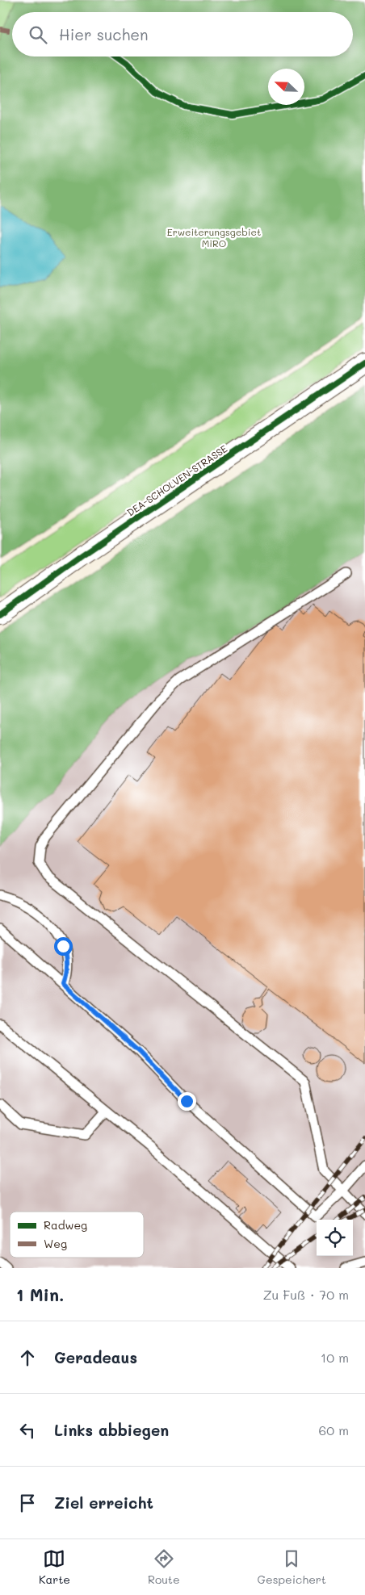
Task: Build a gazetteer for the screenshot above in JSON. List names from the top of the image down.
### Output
{
  "streets": {
    "street": ["DEA-SCHOLVEN-STRASSE"]
  },
  "parks": ["Erweiterungsgebiet MiRO"],
  "legend": ["Radweg", "Weg"],
  "north": "top left",
  "page": {
    "search": "Hier suchen",
    "heading": ["1 Min.", "Zu Fuß · 70 m"],
    "list": [
      ["Geradeaus", "10 m"],
      ["Links abbiegen", "60 m"],
      "Ziel erreicht"
    ],
    "nav": ["Karte", "Route", "Gespeichert"]
  }
}
